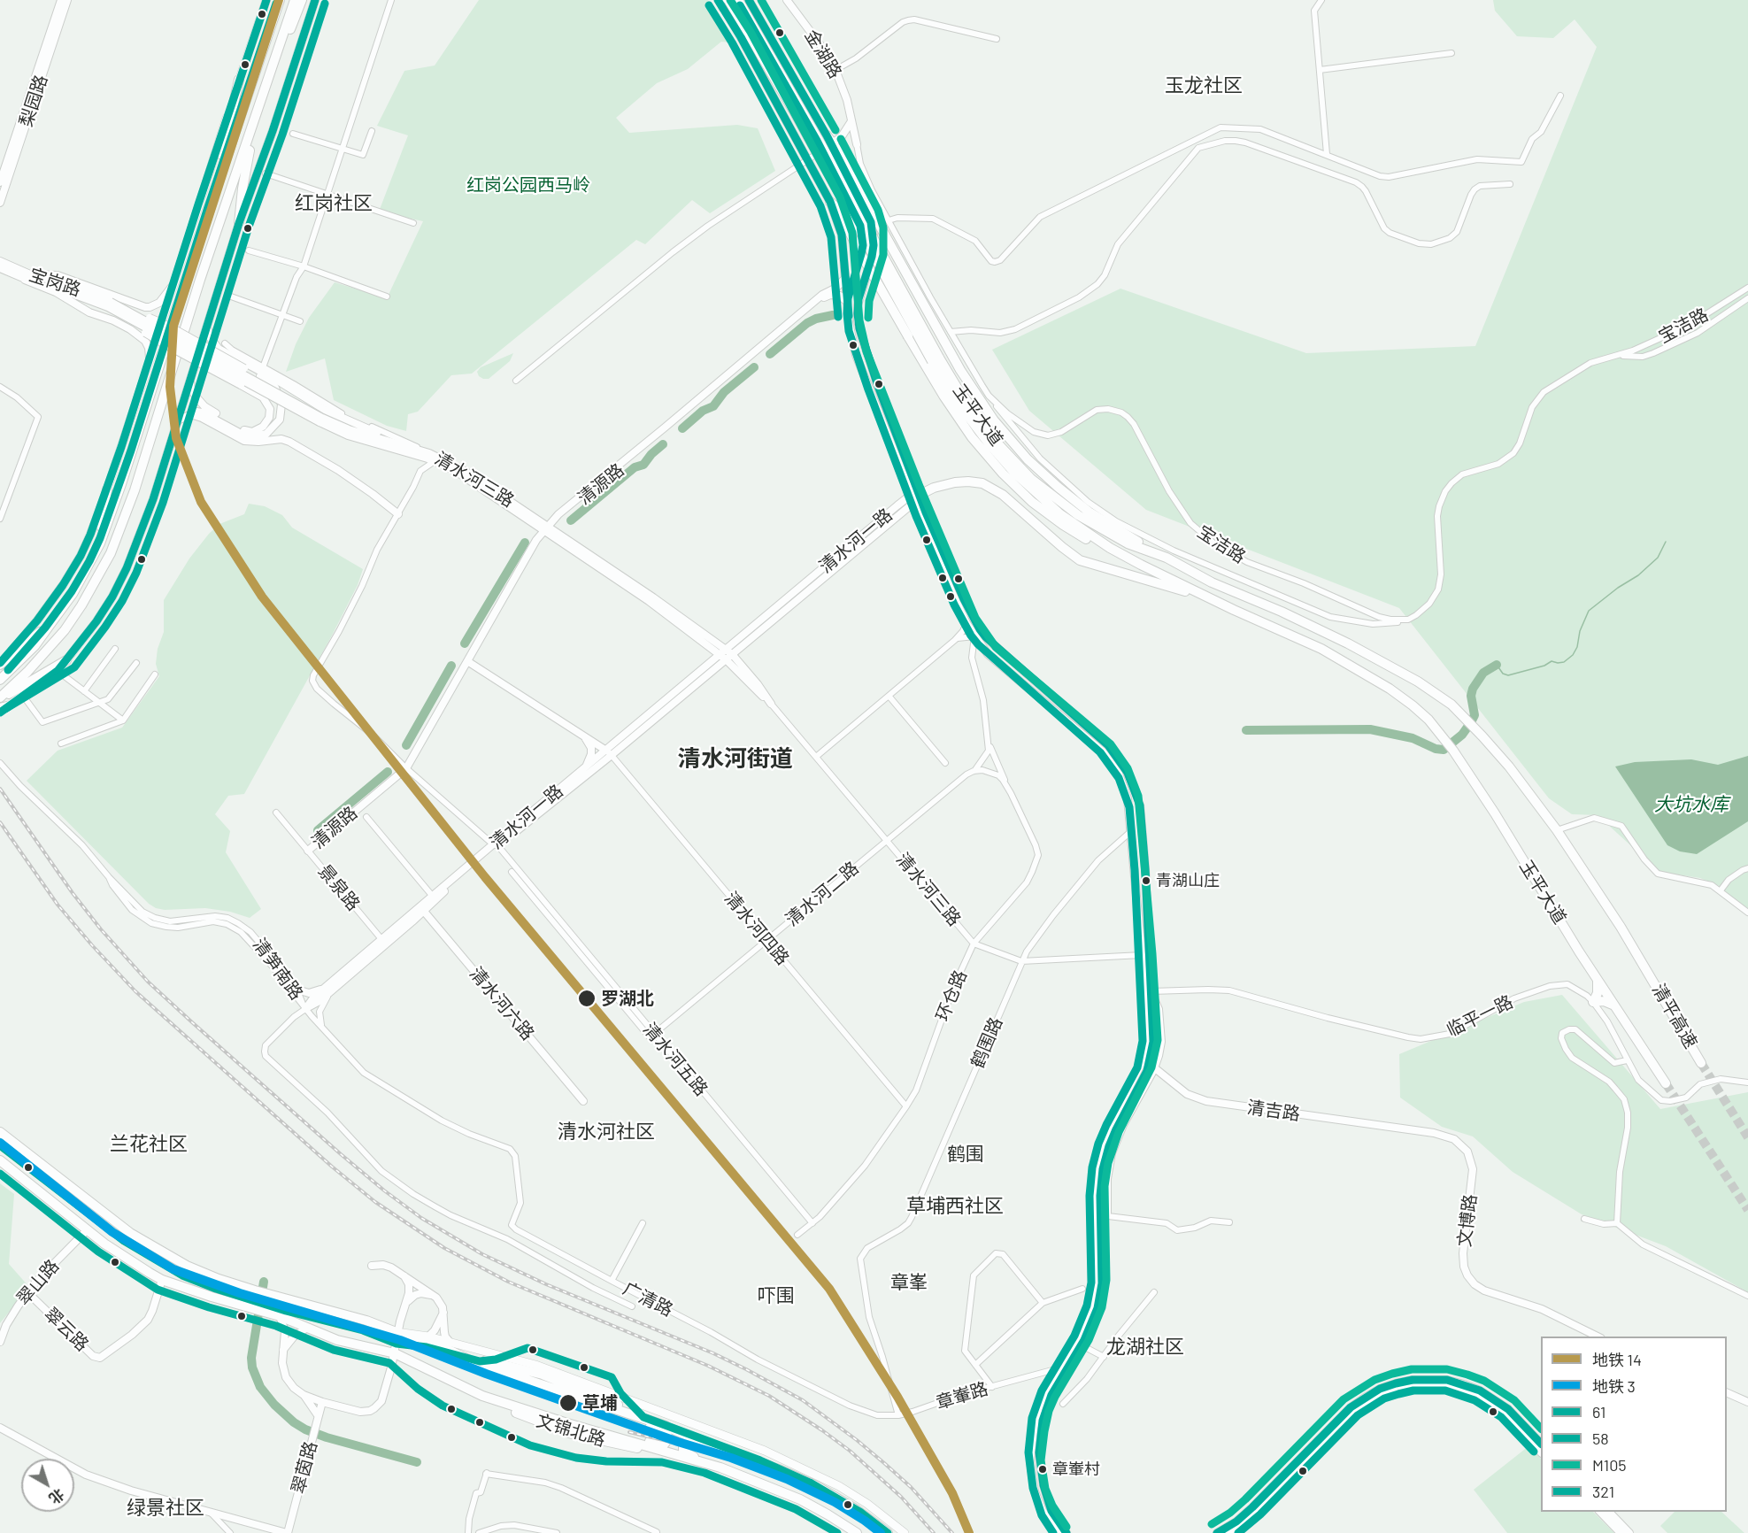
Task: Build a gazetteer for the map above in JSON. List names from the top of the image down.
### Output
{
  "streets": {
    "highway": ["玉平大道", "清平高速", "文锦北路"],
    "street": [
      "金湖路",
      "梨园路",
      "宝岗路",
      "宝洁路",
      "清水河三路",
      "清源路",
      "清水河一路",
      "景泉路",
      "清水河二路",
      "清水河四路",
      "清笋南路",
      "环仓路",
      "清水河六路",
      "临平一路",
      "鹤围路",
      "清水河五路",
      "清吉路",
      "文博路",
      "翠山路",
      "广清路",
      "翠云路",
      "章輋路",
      "翠茵路"
    ]
  },
  "crossings": [
    ["金湖路", "宝洁路"],
    ["宝岗路", "清水河三路"],
    ["玉平大道", "清平高速"],
    ["清水河三路", "清源路"],
    ["清水河三路", "清水河一路"],
    ["清水河三路", "清水河二路"],
    ["清水河三路", "环仓路"],
    ["清水河三路", "鹤围路"],
    ["清源路", "景泉路"],
    ["清源路", "清水河五路"],
    ["清水河一路", "景泉路"],
    ["清水河一路", "清水河四路"],
    ["清水河一路", "清笋南路"],
    ["清水河一路", "清水河六路"],
    ["清水河一路", "清水河五路"],
    ["清水河二路", "清水河四路"],
    ["清水河二路", "环仓路"],
    ["清水河二路", "清水河五路"],
    ["清水河四路", "环仓路"],
    ["环仓路", "清水河五路"],
    ["鹤围路", "广清路"],
    ["鹤围路", "章輋路"],
    ["清吉路", "文博路"],
    ["翠山路", "翠云路"],
    ["广清路", "章輋路"],
    ["翠云路", "文锦北路"]
  ],
  "districts": [
    "玉龙社区",
    "红岗社区",
    "清水河街道",
    "清水河社区",
    "兰花社区",
    "鹤围",
    "草埔西社区",
    "章峯",
    "吓围",
    "龙湖社区",
    "绿景社区"
  ],
  "water": ["大坑水库"],
  "parks": ["红岗公园西马岭"],
  "places": [
    "青湖山庄",
    "罗湖北",
    "草埔",
    "章輋村"
  ],
  "lines": [
    "metro line 14",
    "transit line 61",
    "transit line M105",
    "transit line 321",
    "transit line 58",
    "metro line 3"
  ],
  "legend": [
    "地铁 14",
    "地铁 3",
    "61",
    "58",
    "M105",
    "321"
  ],
  "north": "bottom right"
}
